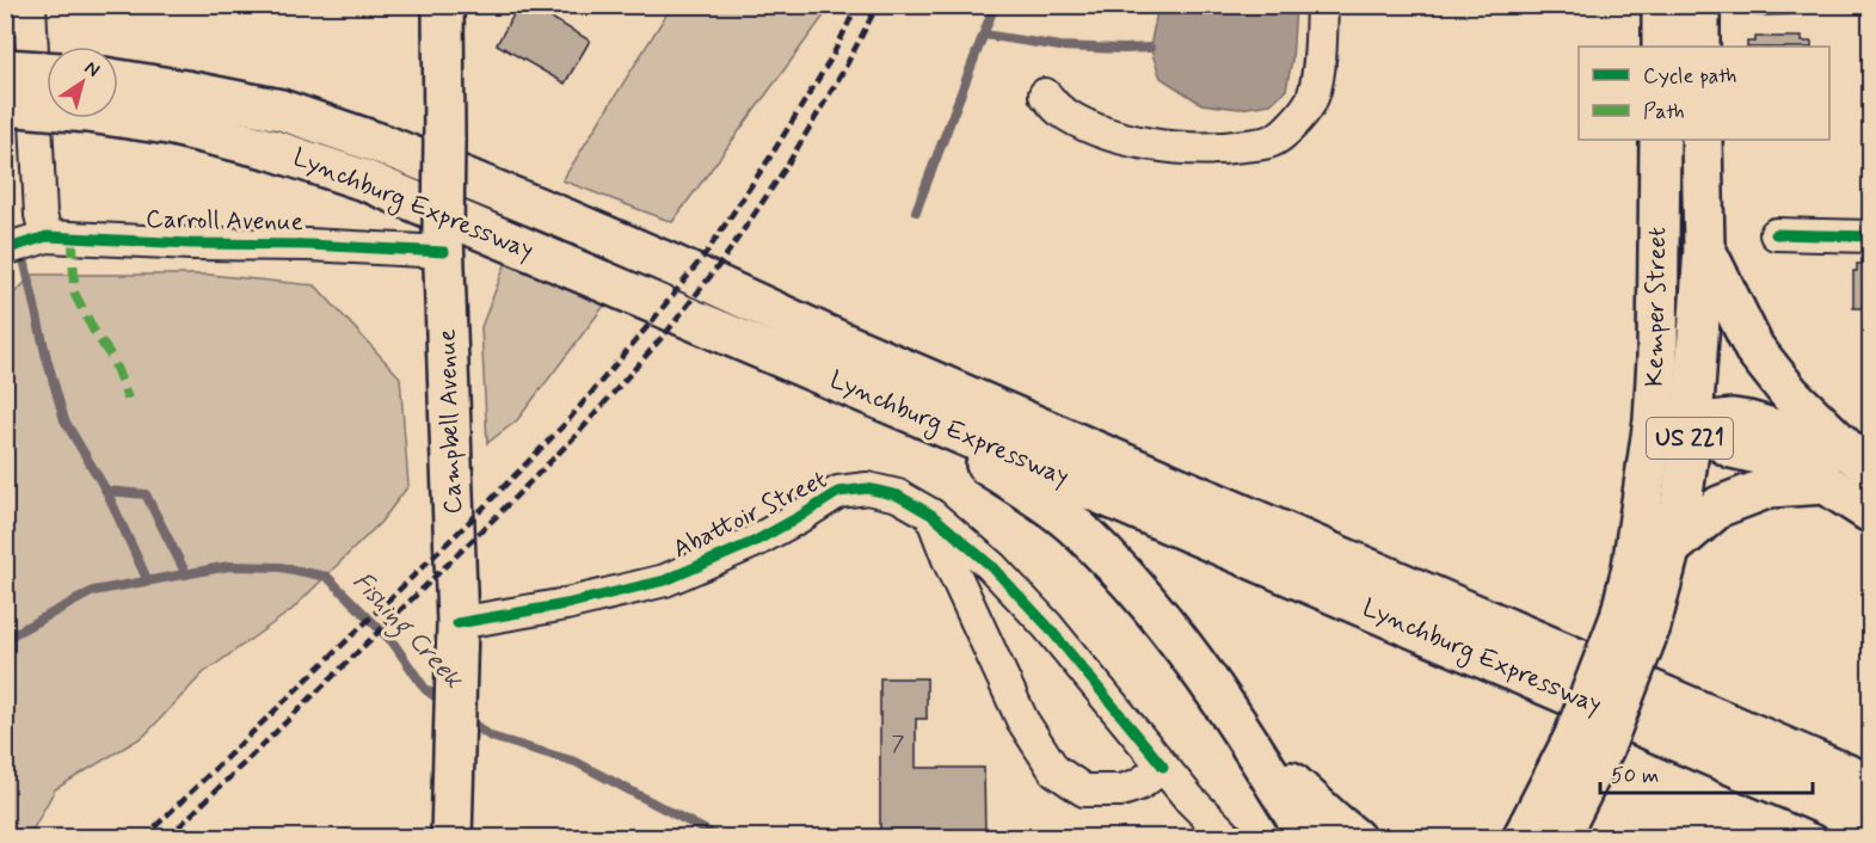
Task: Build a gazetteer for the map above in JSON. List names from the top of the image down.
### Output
{
  "streets": {
    "main road": [
      "Lynchburg Expressway",
      "Kemper Street",
      "Campbell Avenue",
      "US 221"
    ],
    "street": ["Carroll Avenue", "Abattoir Street"]
  },
  "crossings": [
    ["Carroll Avenue", "Campbell Avenue"],
    ["Campbell Avenue", "Abattoir Street"]
  ],
  "water": ["Fishing Creek"],
  "house_numbers": ["7"],
  "legend": ["Cycle path", "Path"],
  "scale_bar": "50 m",
  "north": "top right"
}
